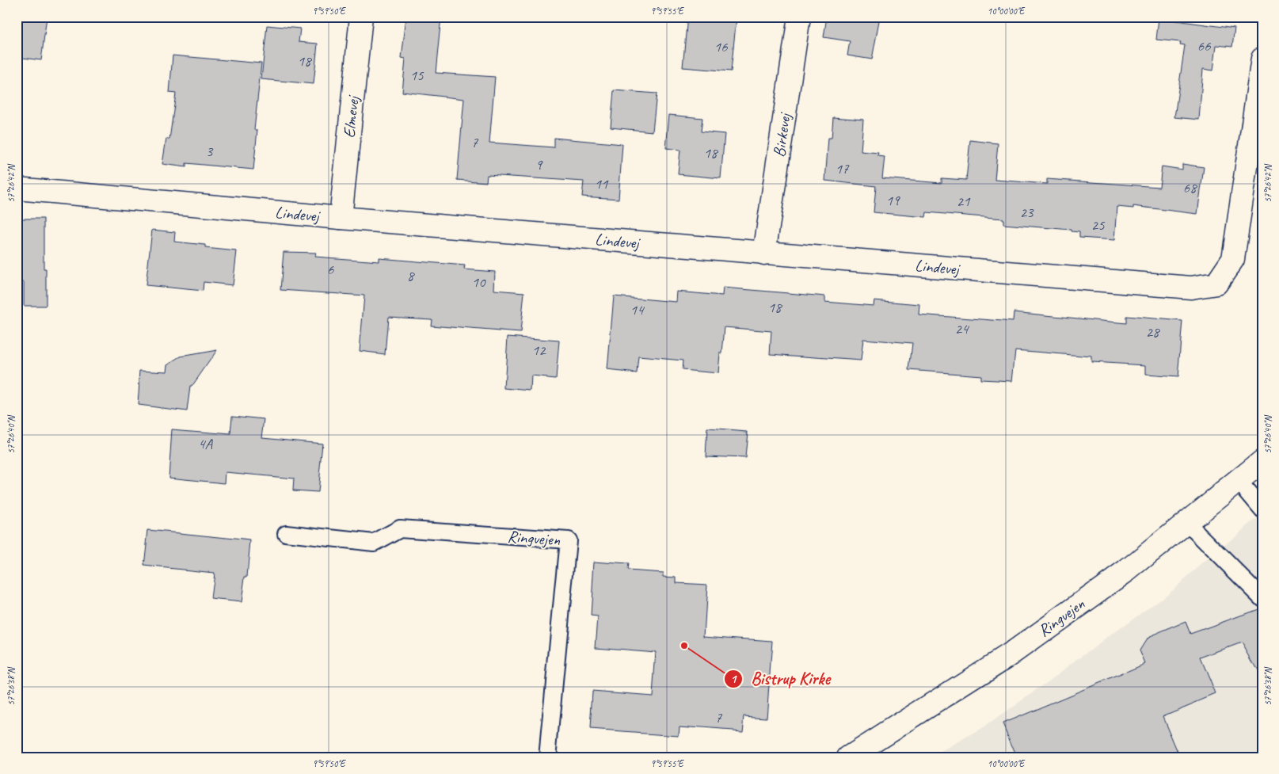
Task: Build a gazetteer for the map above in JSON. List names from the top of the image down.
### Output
{
  "streets": {
    "street": [
      "Elmevej",
      "Birkevej",
      "Lindevej",
      "Ringvejen"
    ]
  },
  "crossings": [
    ["Elmevej", "Lindevej"],
    ["Birkevej", "Lindevej"]
  ],
  "places": ["Bistrup Kirke"],
  "house_numbers": [
    "66",
    "16",
    "18",
    "15",
    "7",
    "3",
    "18",
    "9",
    "17",
    "11",
    "68",
    "19",
    "21",
    "23",
    "25",
    "6",
    "8",
    "10",
    "18",
    "14",
    "24",
    "28",
    "12",
    "4A",
    "7"
  ],
  "coordinates": [
    "9°59'50\"E",
    "9°59'55\"E",
    "10°00'00\"E",
    "57°26'42\"N",
    "57°26'40\"N",
    "57°26'38\"N"
  ]
}
